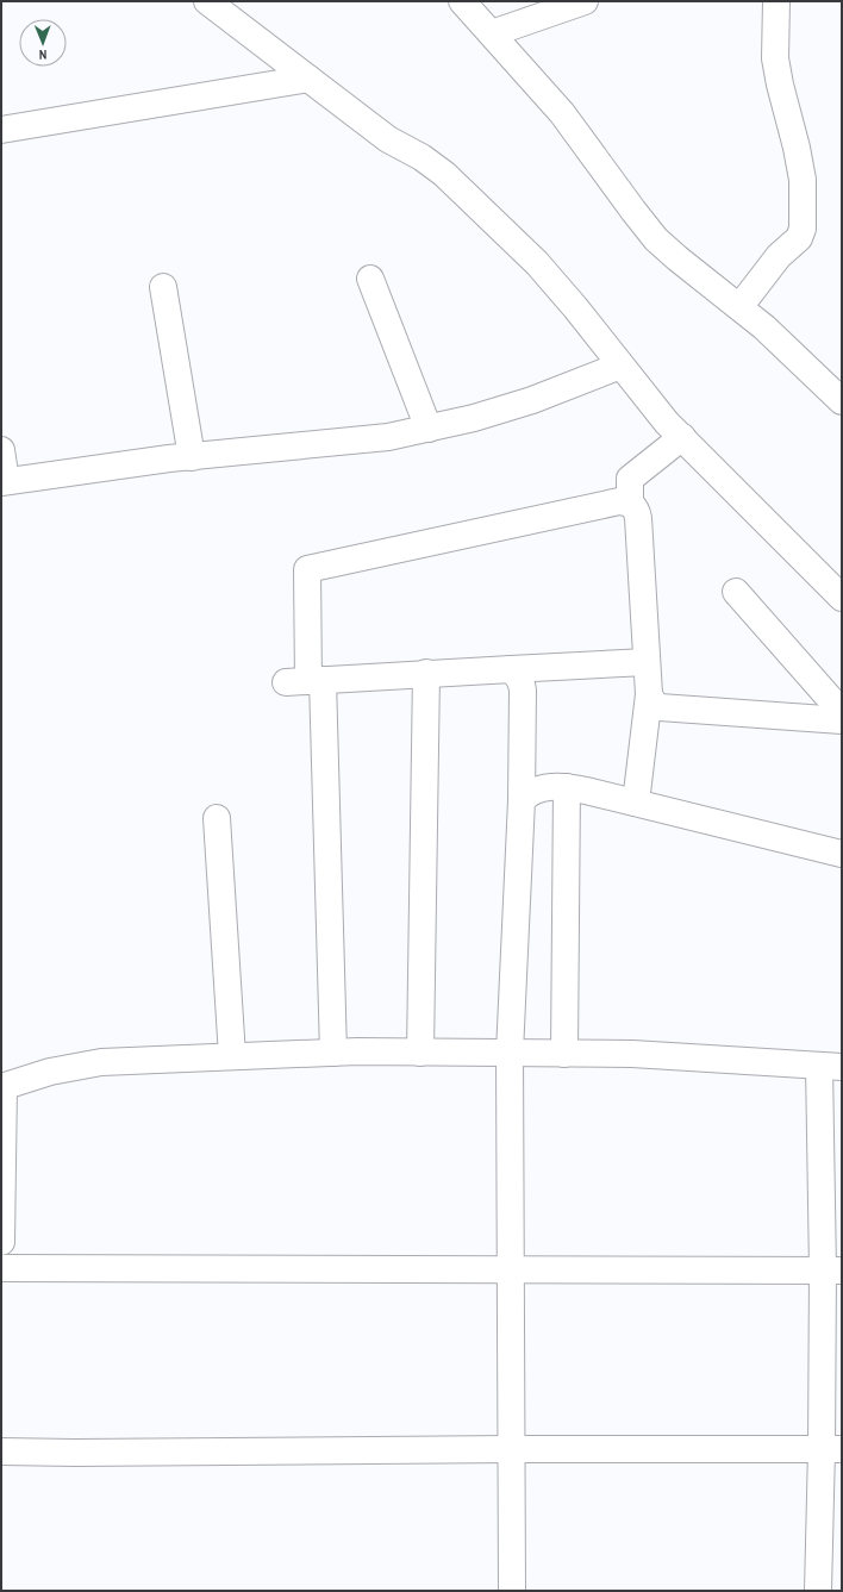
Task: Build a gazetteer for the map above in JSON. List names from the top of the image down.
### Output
{
  "north": "bottom"
}
